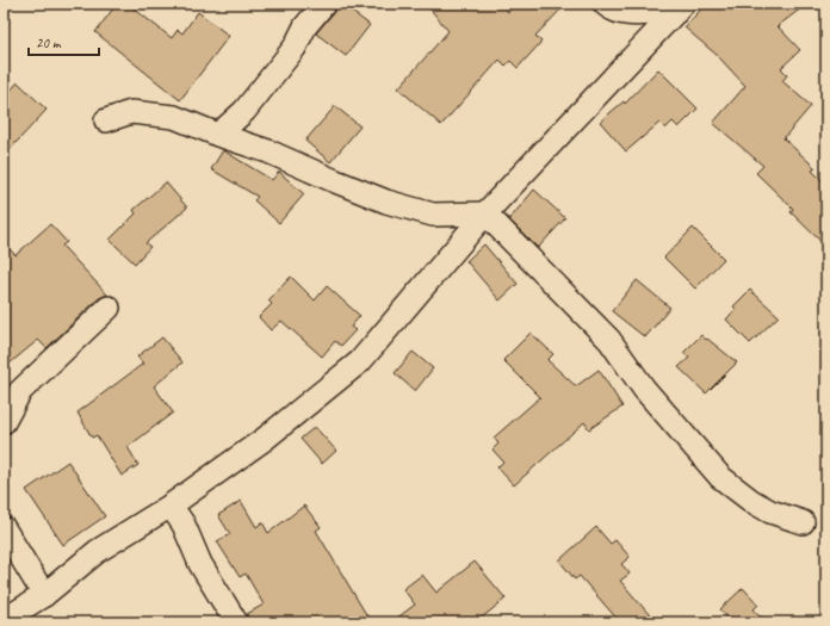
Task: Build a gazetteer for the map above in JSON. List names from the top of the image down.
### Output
{
  "scale_bar": "20 m"
}
